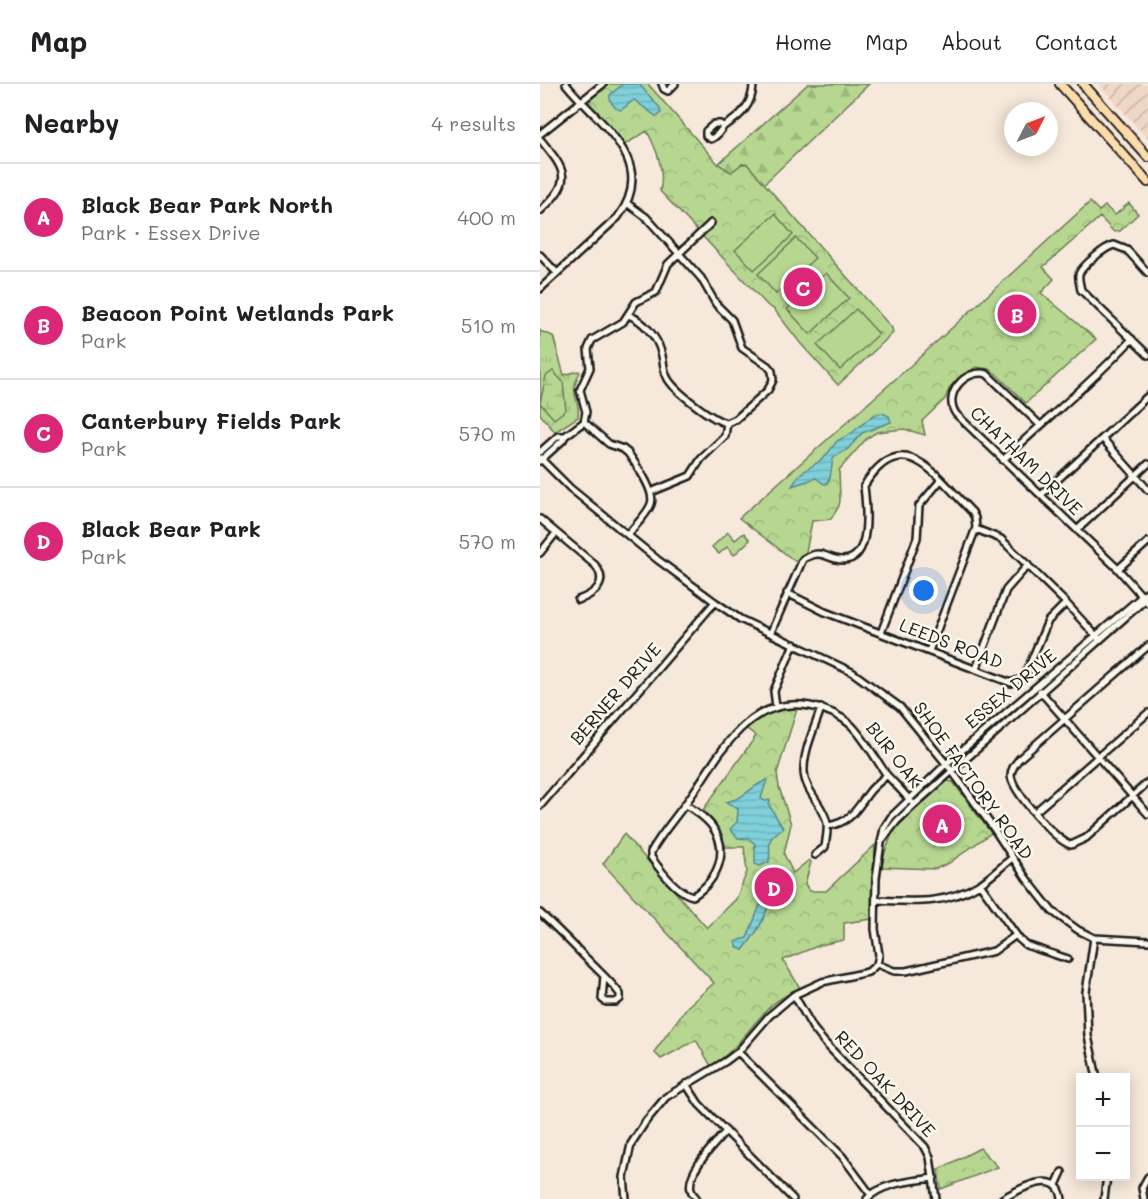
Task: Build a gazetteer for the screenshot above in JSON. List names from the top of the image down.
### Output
{
  "streets": {
    "street": [
      "CHATHAM DRIVE",
      "LEEDS ROAD",
      "ESSEX DRIVE",
      "BERNER DRIVE",
      "BUR OAK",
      "SHOE FACTORY ROAD",
      "RED OAK DRIVE"
    ]
  },
  "crossings": [
    ["CHATHAM DRIVE", "ESSEX DRIVE"],
    ["ESSEX DRIVE", "BUR OAK"],
    ["ESSEX DRIVE", "SHOE FACTORY ROAD"],
    ["BERNER DRIVE", "SHOE FACTORY ROAD"]
  ],
  "north": "top right",
  "page": {
    "header": "Map",
    "nav": [
      "Home",
      "Map",
      "About",
      "Contact"
    ],
    "heading": ["Nearby", "4 results"],
    "list": [
      {
        "mark": "A",
        "name": "Black Bear Park North",
        "note": "Park · Essex Drive",
        "value": "400 m"
      },
      {
        "mark": "B",
        "name": "Beacon Point Wetlands Park",
        "note": "Park",
        "value": "510 m"
      },
      {
        "mark": "C",
        "name": "Canterbury Fields Park",
        "note": "Park",
        "value": "570 m"
      },
      {
        "mark": "D",
        "name": "Black Bear Park",
        "note": "Park",
        "value": "570 m"
      }
    ],
    "pins": [
      "C",
      "B",
      "A",
      "D"
    ],
    "map_buttons": ["+", "−"]
  }
}
